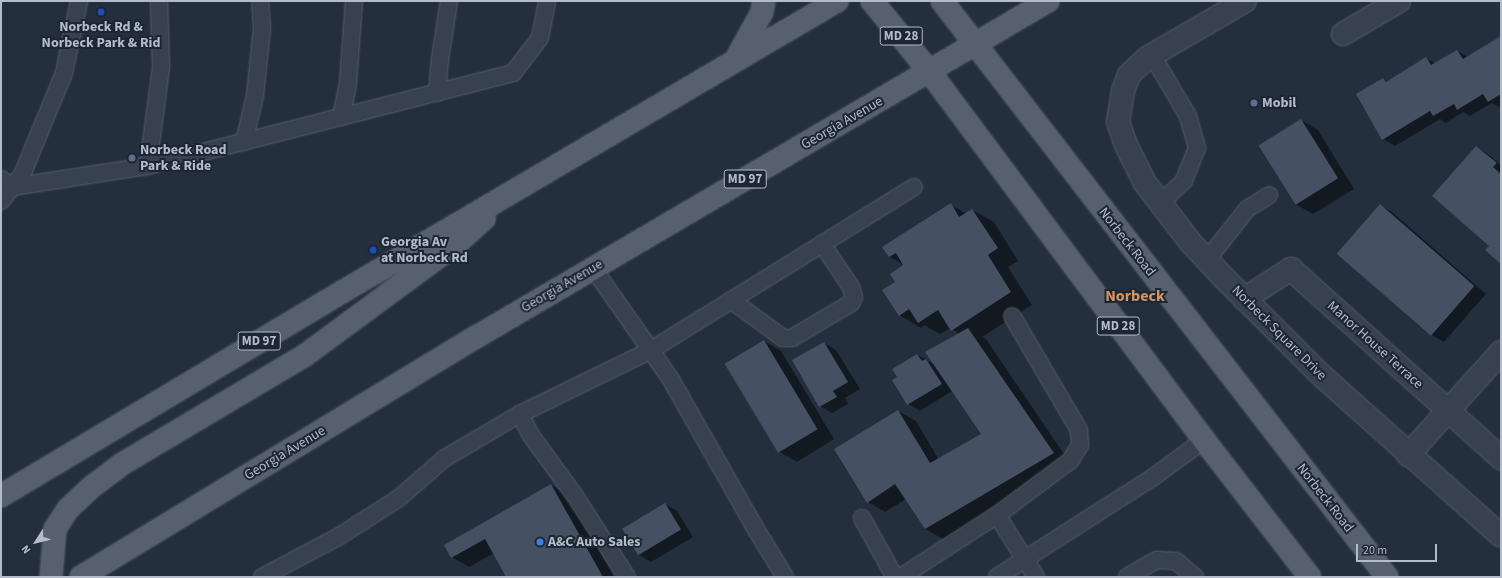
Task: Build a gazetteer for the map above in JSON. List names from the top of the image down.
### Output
{
  "streets": {
    "main road": [
      "MD 28",
      "Georgia Avenue",
      "MD 97",
      "Norbeck Road"
    ],
    "street": ["Norbeck Square Drive", "Manor House Terrace"]
  },
  "crossings": [
    ["MD 28", "Georgia Avenue"],
    ["Georgia Avenue", "Norbeck Road"],
    ["Norbeck Square Drive", "Manor House Terrace"]
  ],
  "districts": ["Norbeck"],
  "places": [
    "Norbeck Rd & Norbeck Park & Rid",
    "Mobil",
    "Norbeck Road Park & Ride",
    "Georgia Av at Norbeck Rd",
    "A&C Auto Sales"
  ],
  "scale_bar": "20 m",
  "north": "bottom left"
}
